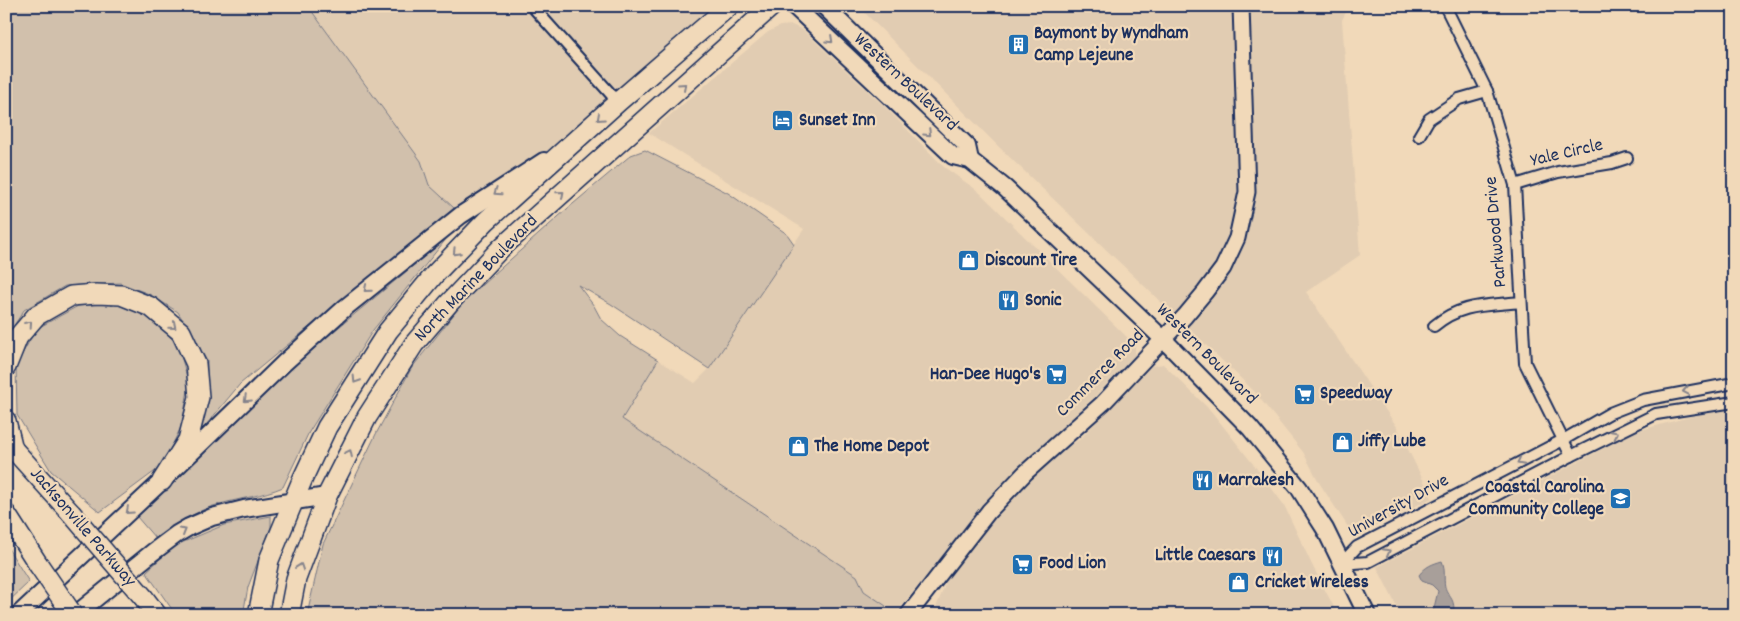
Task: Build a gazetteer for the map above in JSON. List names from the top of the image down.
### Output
{
  "streets": {
    "highway": ["North Marine Boulevard", "Jacksonville Parkway"],
    "main road": ["Western Boulevard"],
    "street": [
      "Yale Circle",
      "Parkwood Drive",
      "Commerce Road",
      "University Drive"
    ]
  },
  "crossings": [
    ["Western Boulevard", "Commerce Road"],
    ["Western Boulevard", "University Drive"],
    ["Yale Circle", "Parkwood Drive"],
    ["Parkwood Drive", "University Drive"]
  ],
  "places": {
    "building": ["Baymont by Wyndham Camp Lejeune"],
    "hotel": ["Sunset Inn"],
    "shop": [
      "Discount Tire",
      "Jiffy Lube",
      "The Home Depot",
      "Cricket Wireless"
    ],
    "restaurant": ["Sonic", "Marrakesh", "Little Caesars"],
    "supermarket": ["Han-Dee Hugo's", "Speedway", "Food Lion"],
    "school or university": ["Coastal Carolina Community College"]
  }
}
